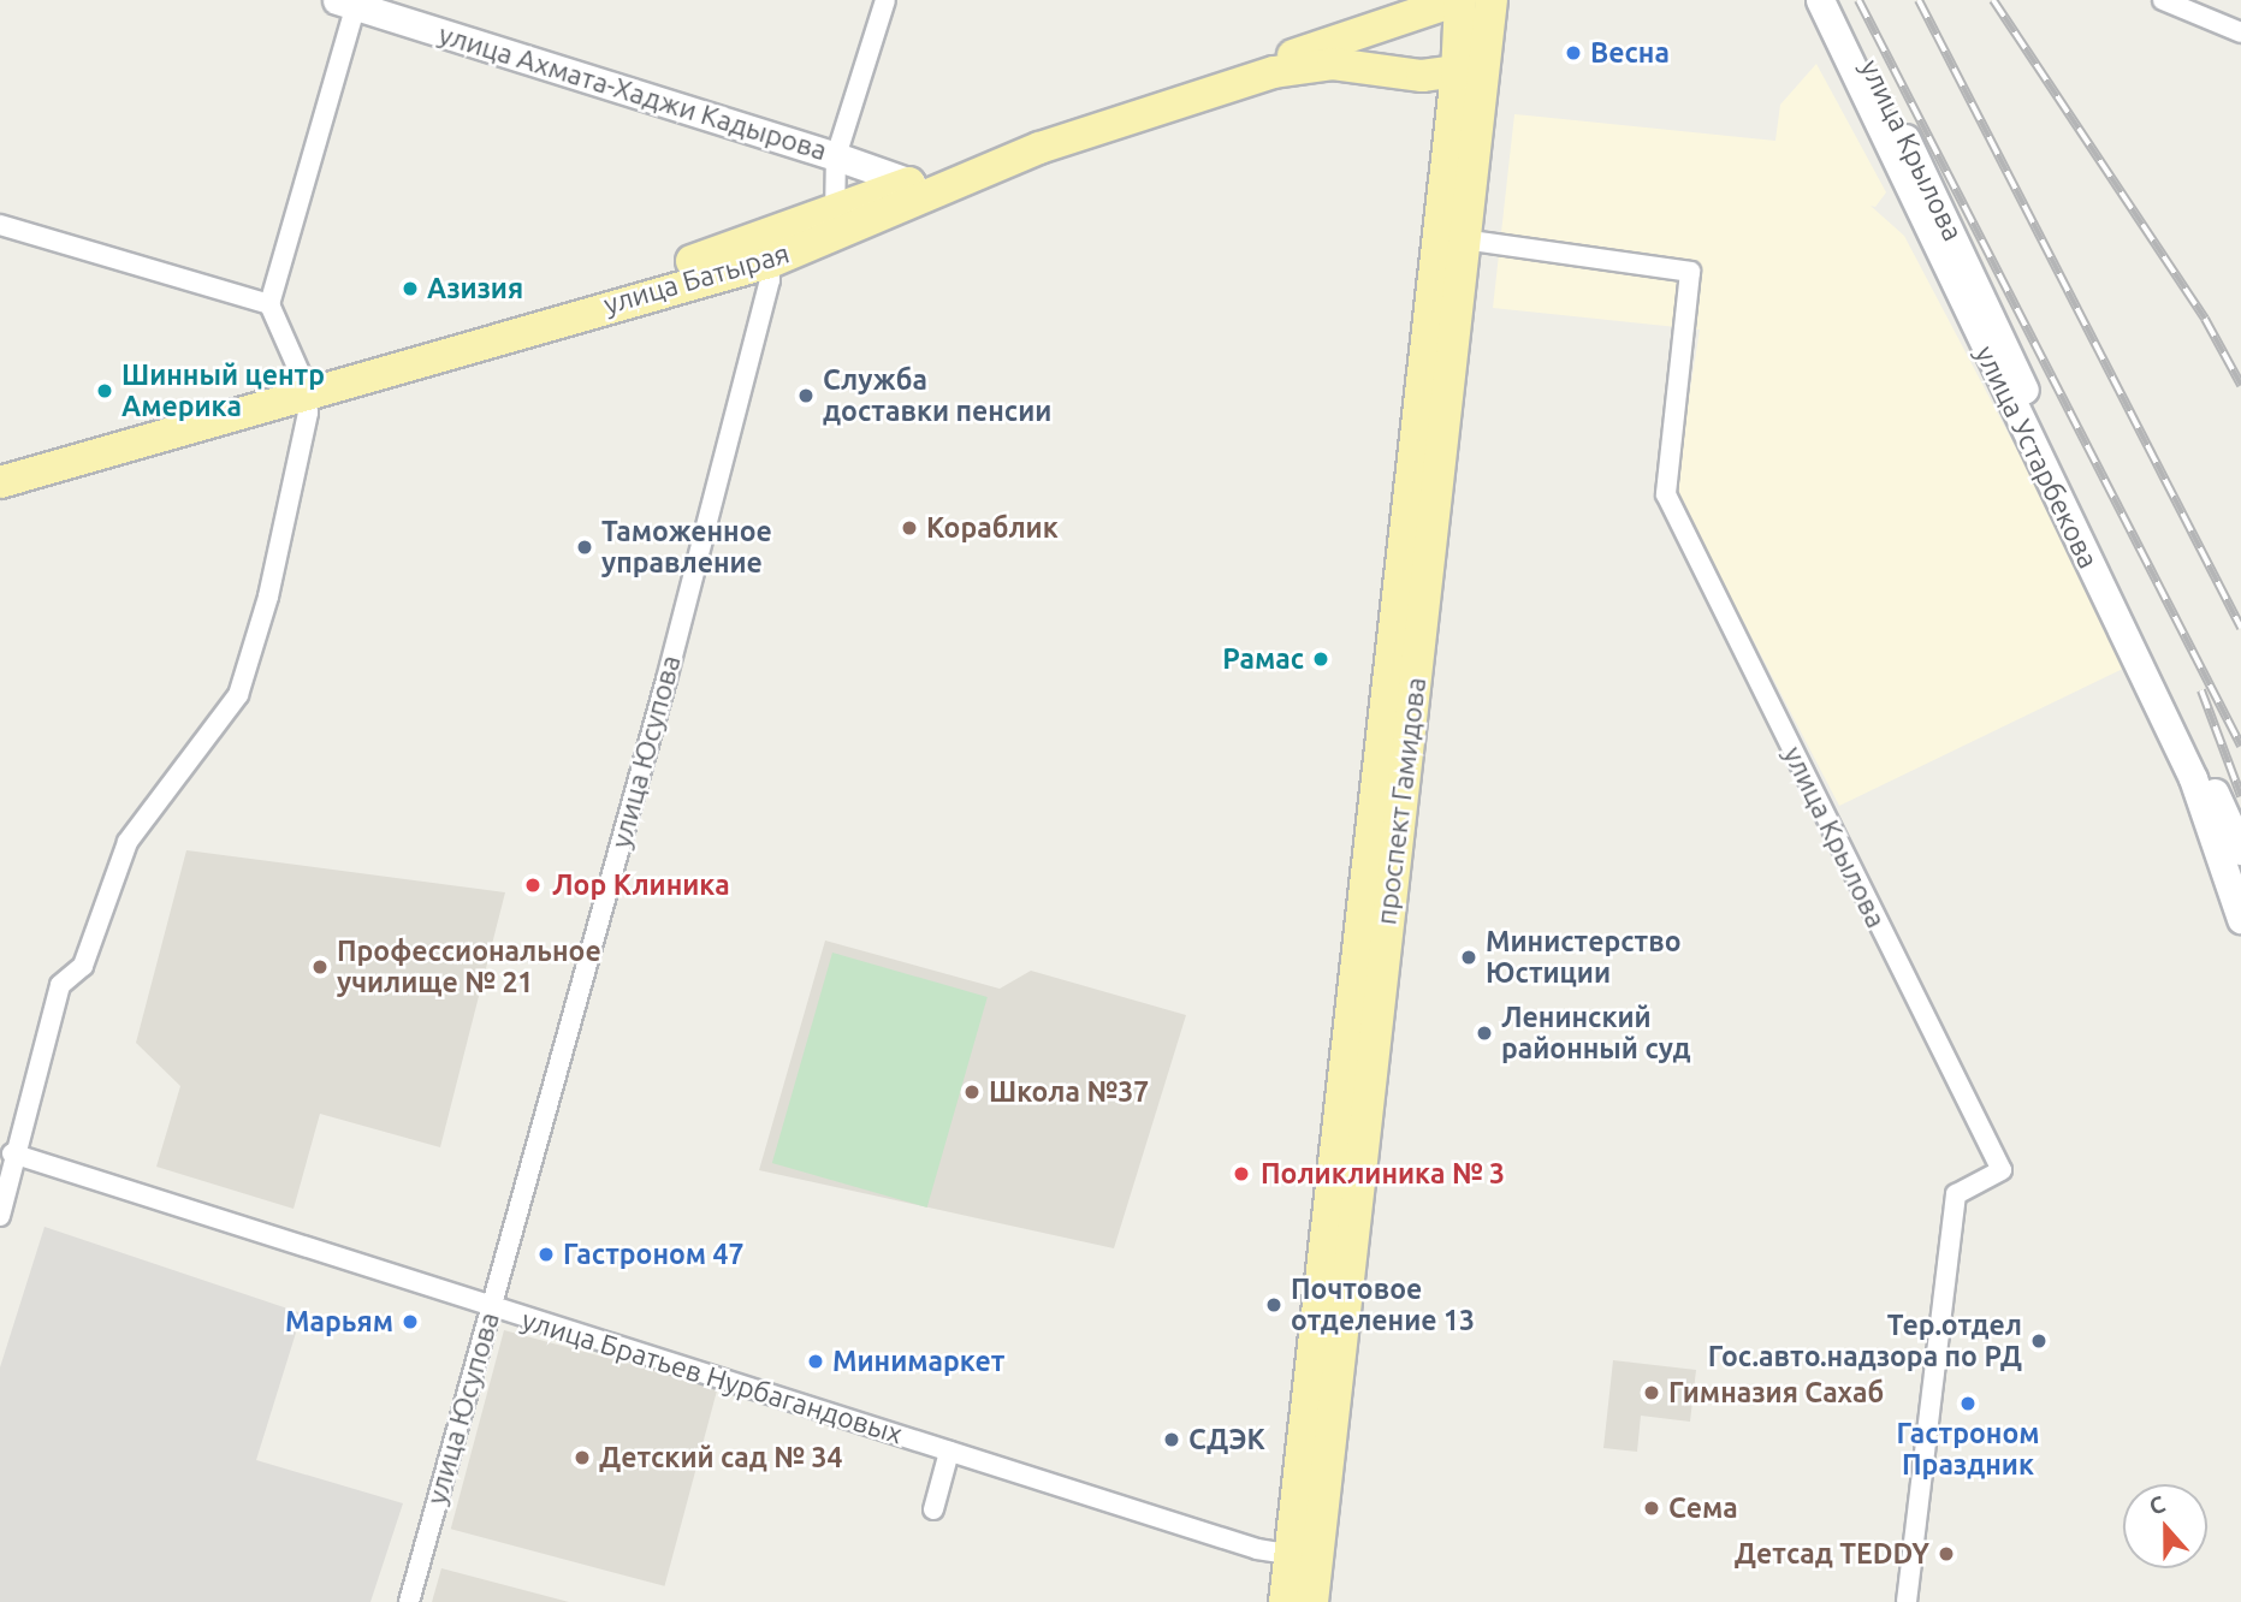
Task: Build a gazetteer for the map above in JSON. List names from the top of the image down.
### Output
{
  "streets": {
    "main road": [
      "улица Ахмата-Хаджи Кадырова",
      "улица Крылова",
      "улица Батырая",
      "улица Устарбекова",
      "проспект Гамидова"
    ],
    "street": ["улица Юсупова", "улица Братьев Нурбагандовых"]
  },
  "crossings": [
    ["улица Ахмата-Хаджи Кадырова", "улица Батырая"],
    ["улица Крылова", "проспект Гамидова"],
    ["улица Батырая", "улица Юсупова"],
    ["улица Батырая", "проспект Гамидова"],
    ["улица Юсупова", "улица Братьев Нурбагандовых"],
    ["проспект Гамидова", "улица Братьев Нурбагандовых"]
  ],
  "places": [
    "Весна",
    "Азизия",
    "Шинный центр Америка",
    "Служба доставки пенсии",
    "Кораблик",
    "Таможенное управление",
    "Рамас",
    "Лор Клиника",
    "Министерство Юстиции",
    "Профессиональное училище № 21",
    "Ленинский районный суд",
    "Школа №37",
    "Поликлиника № 3",
    "Гастроном 47",
    "Почтовое отделение 13",
    "Марьям",
    "Тер.отдел Гос.авто.надзора по РД",
    "Минимаркет",
    "Гимназия Сахаб",
    "Гастроном Праздник",
    "СДЭК",
    "Детский сад № 34",
    "Сема",
    "Детсад TEDDY"
  ],
  "north": "top"
}
